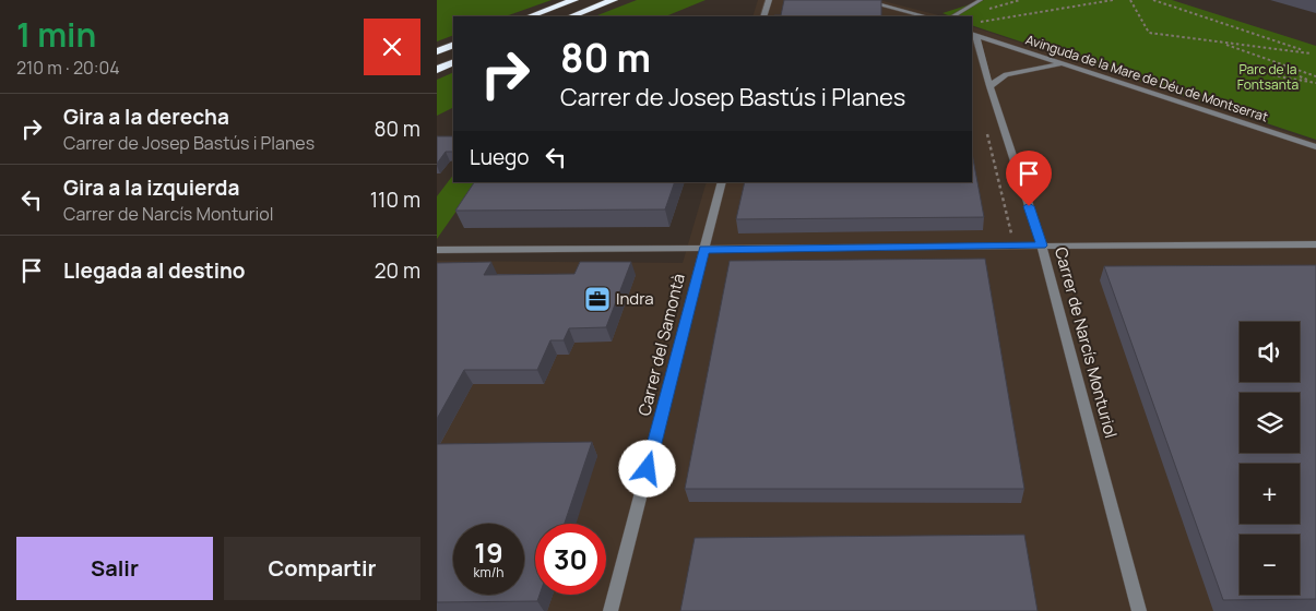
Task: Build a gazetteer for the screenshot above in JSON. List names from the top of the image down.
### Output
{
  "streets": {
    "street": ["Avinguda de la Mare de Déu de Montserrat", "Carrer de Narcís Monturiol", "Carrer del Samontà"]
  },
  "crossings": [
    ["Avinguda de la Mare de Déu de Montserrat", "Carrer de Narcís Monturiol"]
  ],
  "parks": ["Parc de la Fontsanta"],
  "places": {
    "office": ["Indra"]
  },
  "page": {
    "heading": ["1 min", "210 m · 20:04"],
    "turn": ["80 m", "Carrer de Josep Bastús i Planes"],
    "list": [
      {
        "name": "Gira a la derecha",
        "note": "Carrer de Josep Bastús i Planes",
        "value": "80 m"
      },
      {
        "name": "Gira a la izquierda",
        "note": "Carrer de Narcís Monturiol",
        "value": "110 m"
      },
      {
        "name": "Llegada al destino",
        "value": "20 m"
      }
    ],
    "then": "Luego",
    "map_buttons": ["+", "−"],
    "speed": "19 km/h",
    "limit": "30",
    "buttons": ["Salir", "Compartir"]
  }
}
